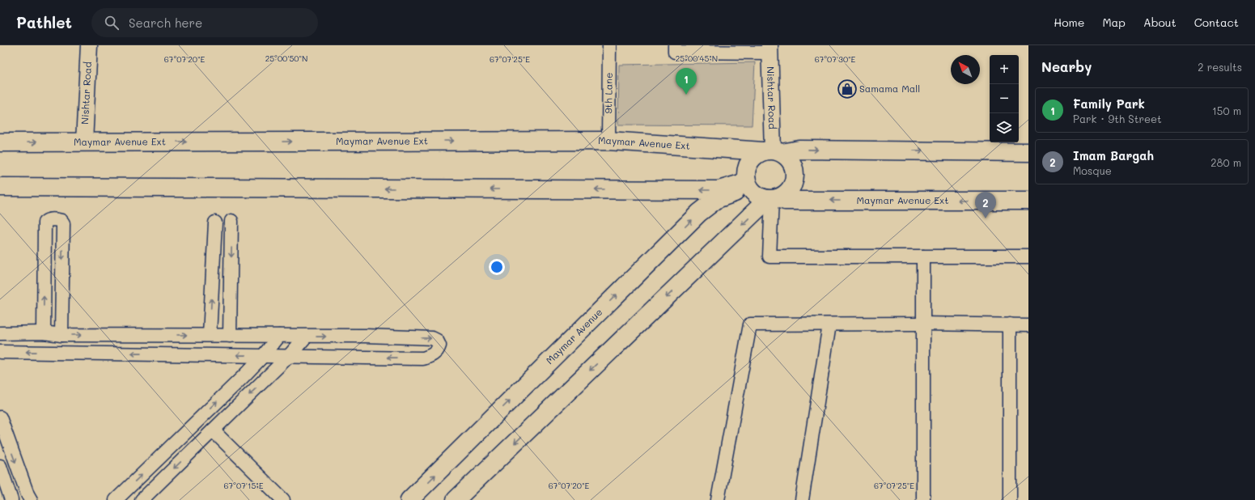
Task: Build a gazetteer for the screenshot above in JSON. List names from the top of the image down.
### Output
{
  "streets": {
    "main road": ["Maymar Avenue Ext", "Maymar Avenue"],
    "street": ["9th Lane", "Nishtar Road"]
  },
  "crossings": [
    ["9th Lane", "Maymar Avenue Ext"],
    ["Nishtar Road", "Maymar Avenue Ext"],
    ["Nishtar Road", "Maymar Avenue"],
    ["Maymar Avenue Ext", "Maymar Avenue"]
  ],
  "places": {
    "shop": ["Samama Mall"]
  },
  "north": "top left",
  "page": {
    "header": "Pathlet",
    "search": "Search here",
    "nav": [
      "Home",
      "Map",
      "About",
      "Contact"
    ],
    "heading": ["Nearby", "2 results"],
    "map_buttons": ["+", "−"],
    "pins": ["1", "2"],
    "list": [
      {
        "mark": "1",
        "name": "Family Park",
        "note": "Park · 9th Street",
        "value": "150 m"
      },
      {
        "mark": "2",
        "name": "Imam Bargah",
        "note": "Mosque",
        "value": "280 m"
      }
    ]
  },
  "coordinates": [
    "25°00'50\"N",
    "25°00'45\"N",
    "67°07'20\"E",
    "67°07'30\"E",
    "67°07'25\"E",
    "67°07'15\"E"
  ]
}
